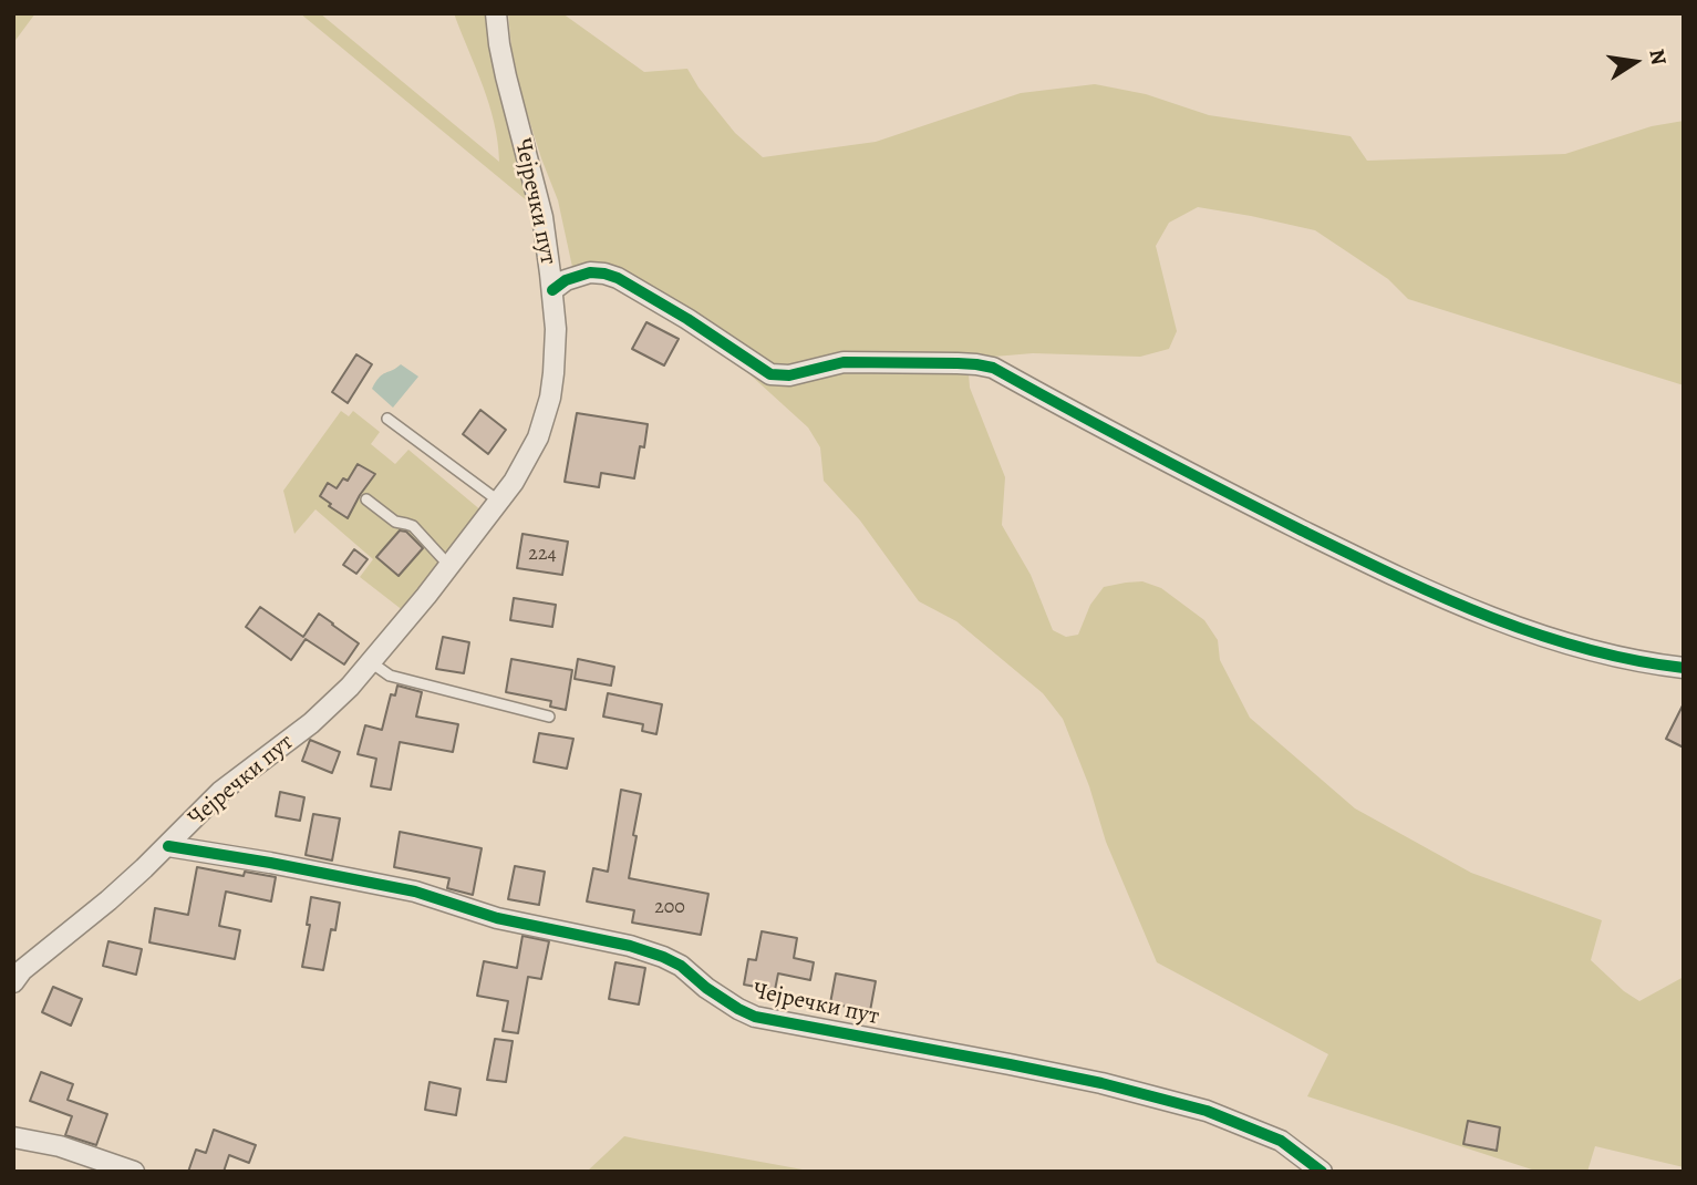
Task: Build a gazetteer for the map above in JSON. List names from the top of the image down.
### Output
{
  "streets": {
    "street": ["Чејречки пут"]
  },
  "house_numbers": ["224", "200"],
  "north": "right"
}
